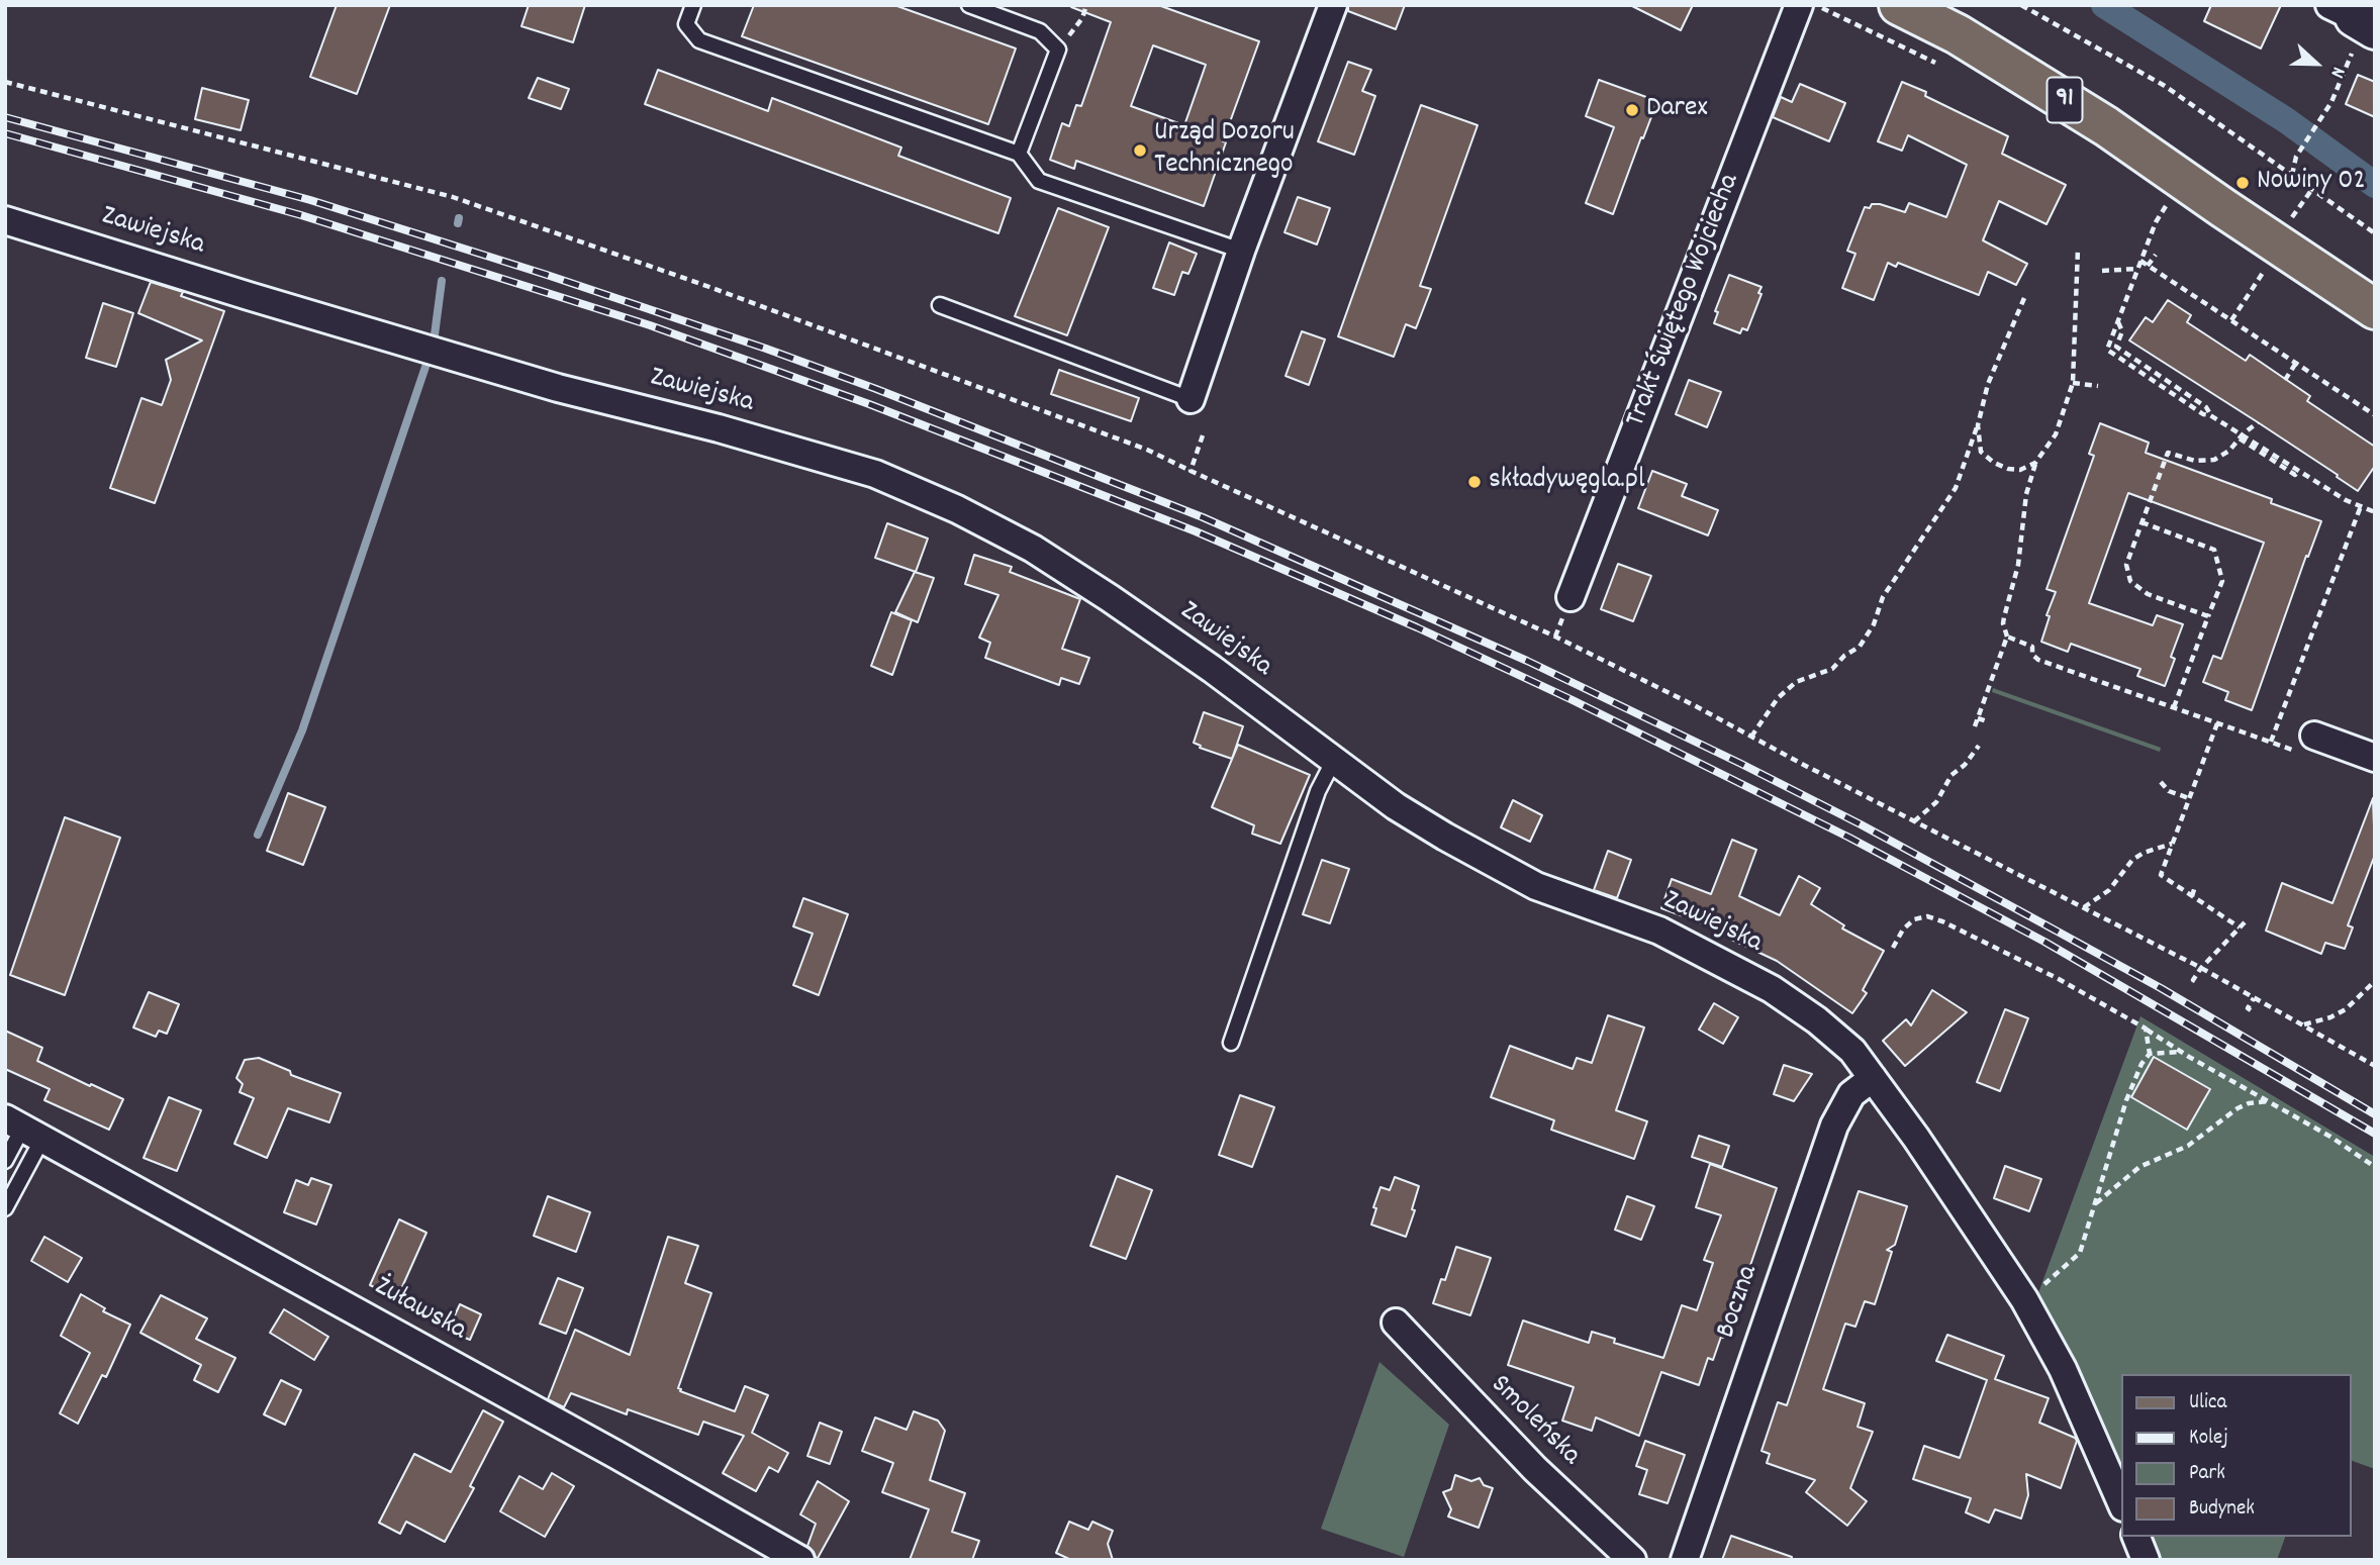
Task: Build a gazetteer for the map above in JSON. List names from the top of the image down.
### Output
{
  "streets": {
    "main road": ["91"],
    "street": [
      "Zawiejska",
      "Trakt Świętego Wojciecha",
      "Boczna",
      "Żuławska",
      "Smoleńska"
    ]
  },
  "crossings": [
    ["Zawiejska", "Boczna"]
  ],
  "places": [
    "Darex",
    "Urząd Dozoru Technicznego",
    "Nowiny 02",
    "składywęgla.pl"
  ],
  "legend": [
    "Ulica",
    "Kolej",
    "Park",
    "Budynek"
  ],
  "north": "right"
}
